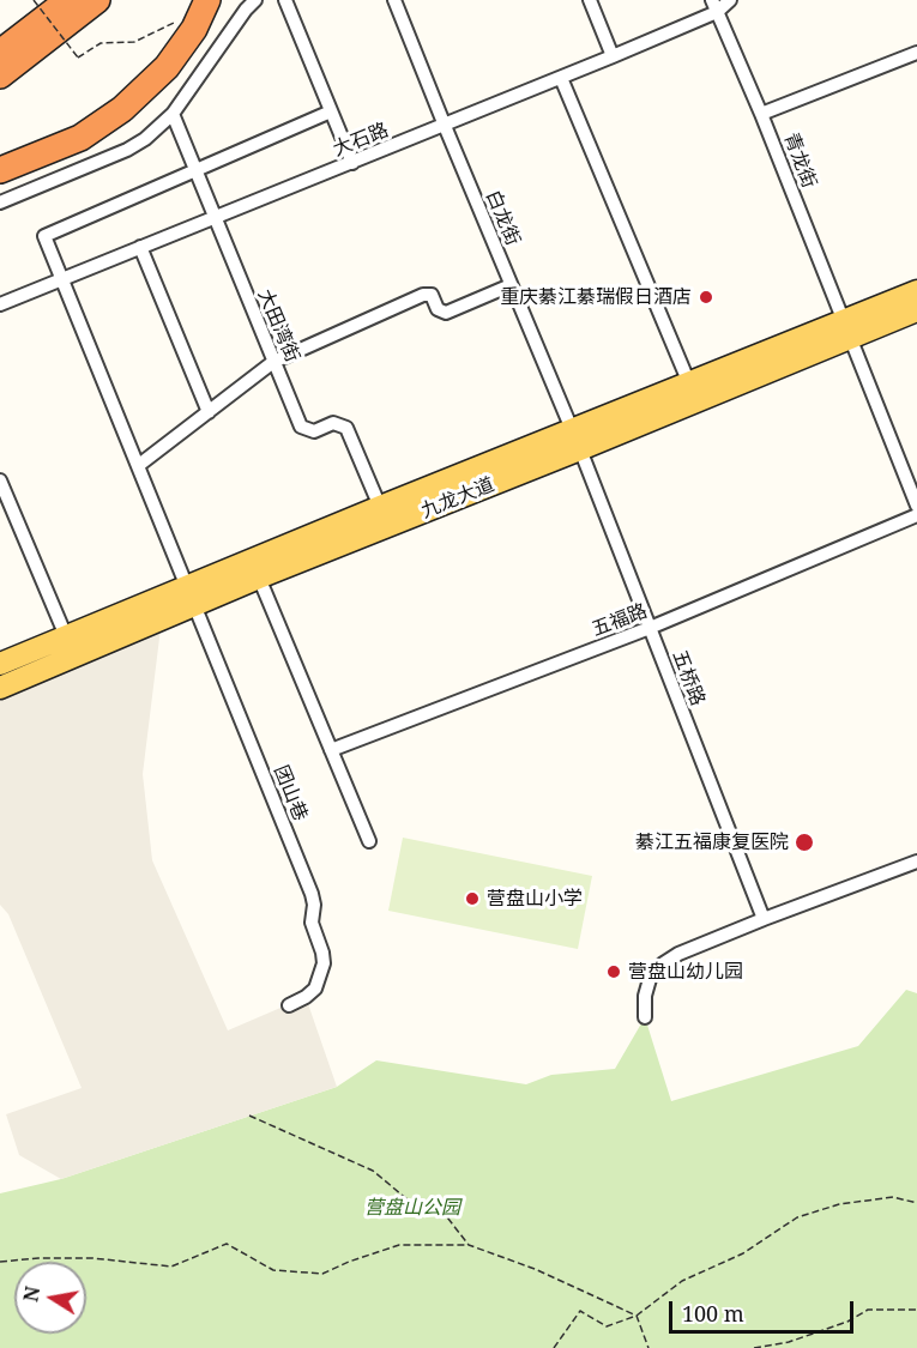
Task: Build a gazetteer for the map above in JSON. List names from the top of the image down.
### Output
{
  "streets": {
    "main road": ["九龙大道"],
    "street": [
      "大石路",
      "青龙街",
      "白龙街",
      "大田湾街",
      "五福路",
      "五桥路",
      "团山巷"
    ]
  },
  "crossings": [
    ["大石路", "青龙街"],
    ["大石路", "白龙街"],
    ["大石路", "大田湾街"],
    ["大石路", "团山巷"],
    ["青龙街", "九龙大道"],
    ["白龙街", "九龙大道"],
    ["白龙街", "五桥路"],
    ["大田湾街", "九龙大道"],
    ["大田湾街", "团山巷"],
    ["九龙大道", "五桥路"],
    ["九龙大道", "团山巷"],
    ["五福路", "五桥路"]
  ],
  "parks": ["营盘山公园"],
  "places": [
    "重庆綦江綦瑞假日酒店",
    "綦江五福康复医院",
    "营盘山小学",
    "营盘山幼儿园"
  ],
  "scale_bar": "100 m",
  "north": "left"
}
